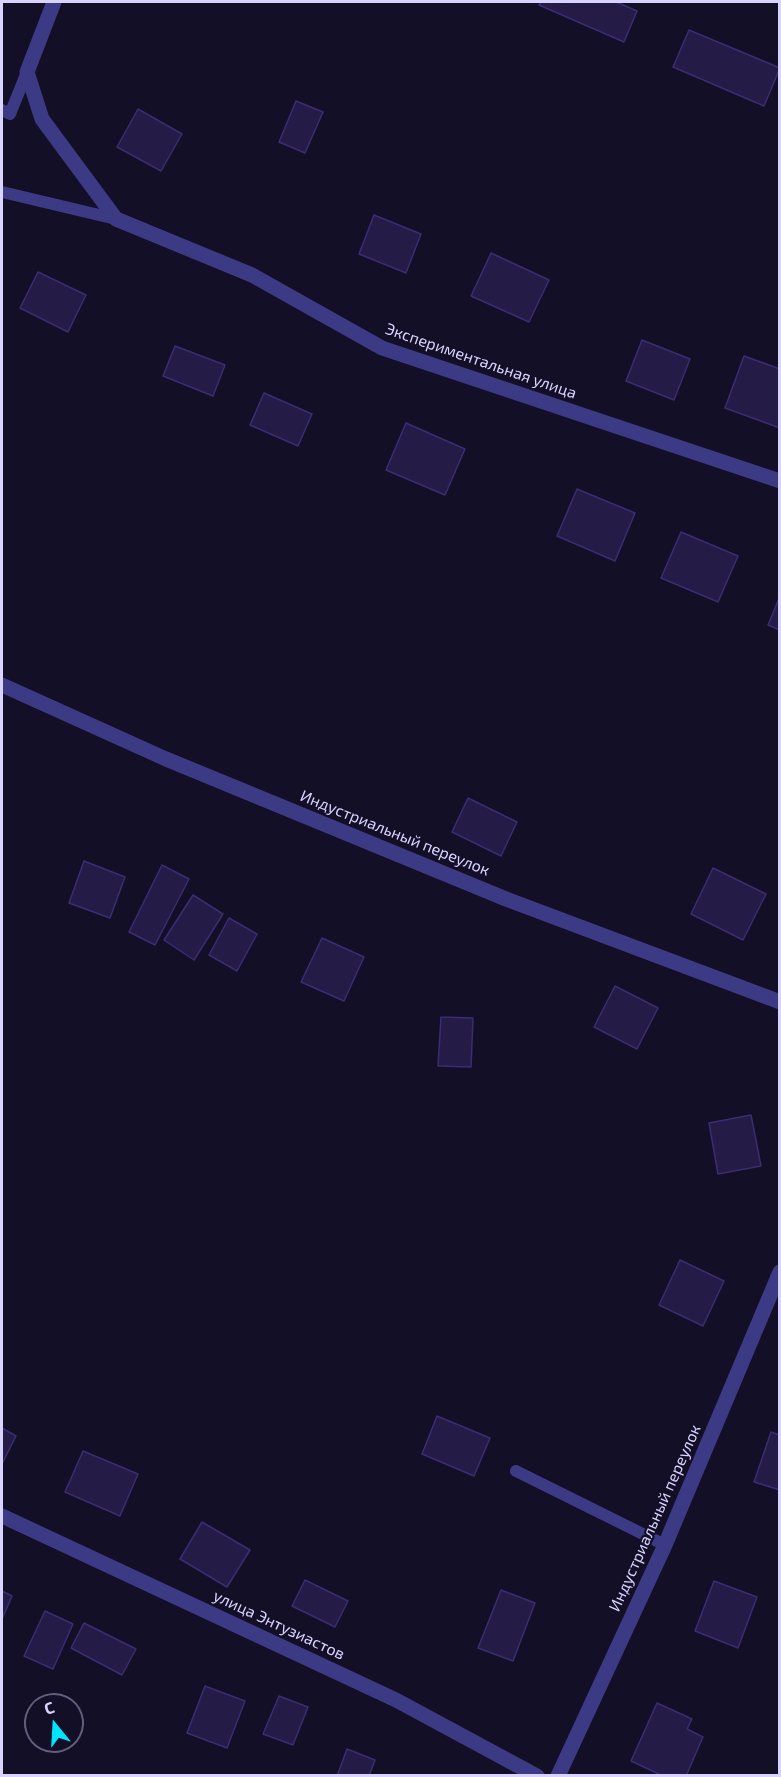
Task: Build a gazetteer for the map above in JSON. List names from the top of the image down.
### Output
{
  "streets": {
    "street": ["Экспериментальная улица", "Индустриальный переулок", "улица Энтузиастов"]
  },
  "north": "top"
}
